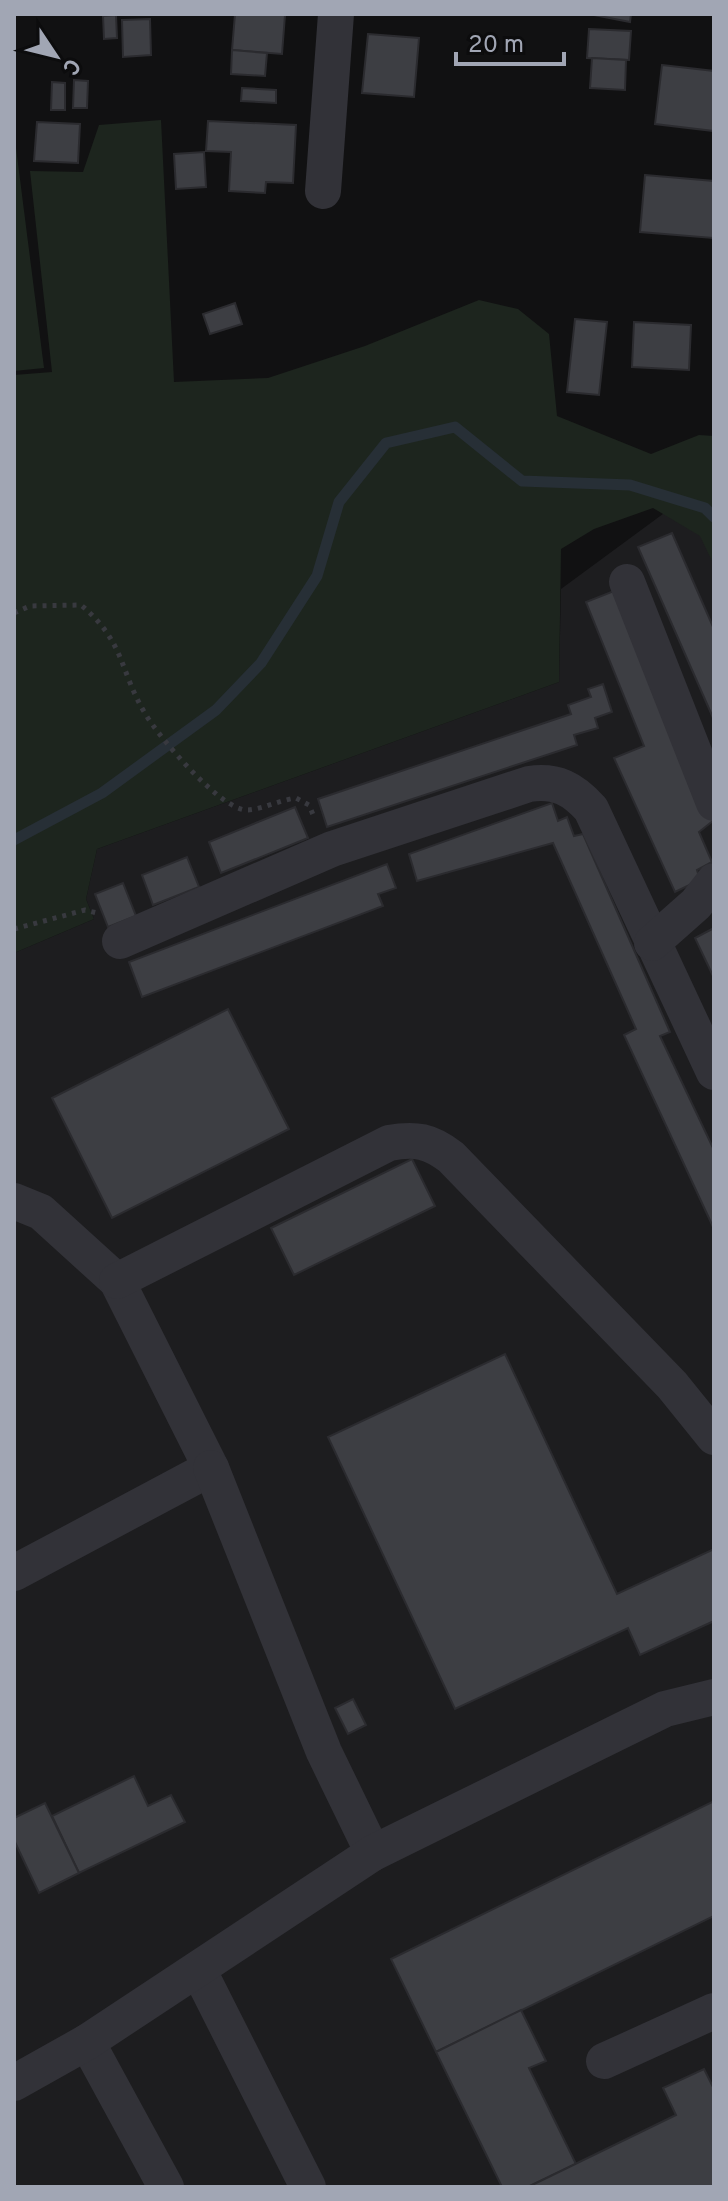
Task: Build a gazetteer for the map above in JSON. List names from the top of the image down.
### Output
{
  "scale_bar": "20 m",
  "north": "bottom right"
}
